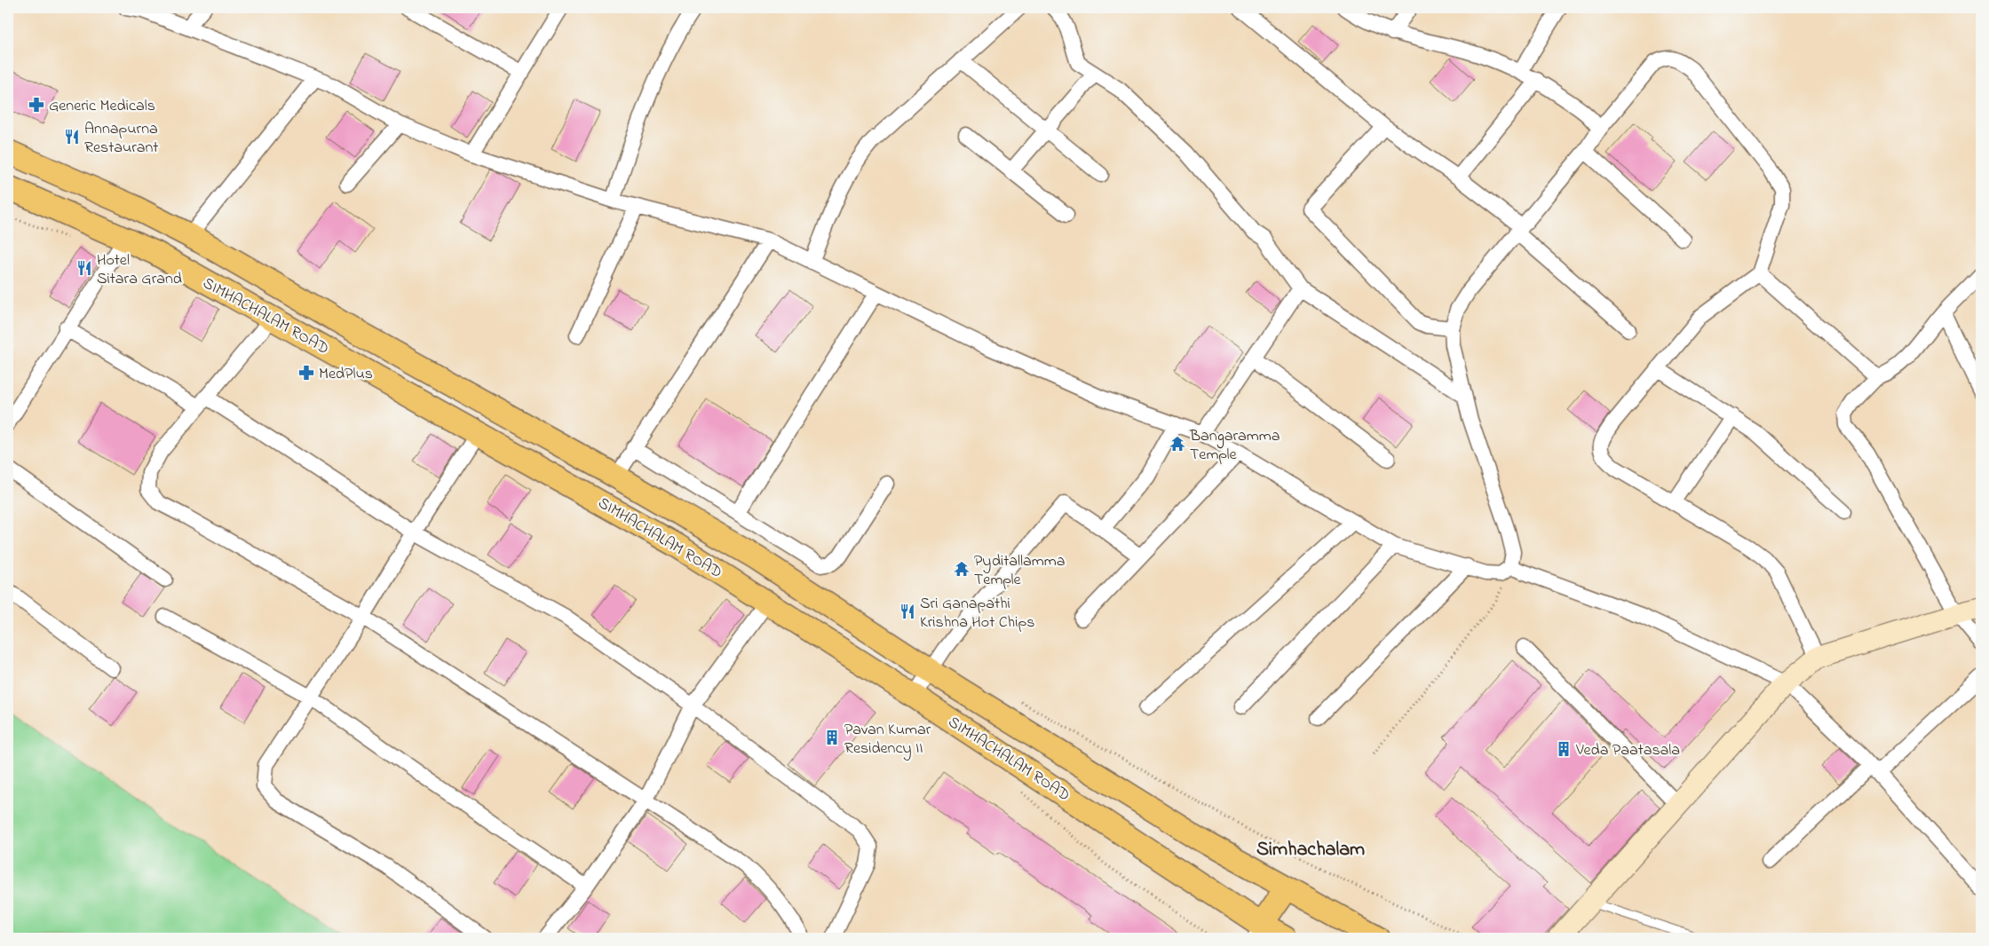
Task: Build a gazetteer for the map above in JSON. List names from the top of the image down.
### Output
{
  "streets": {
    "main road": ["SIMHACHALAM ROAD"]
  },
  "districts": ["Simhachalam"],
  "places": {
    "pharmacy": ["Generic Medicals", "MedPlus"],
    "restaurant": ["Annapurna Restaurant", "Hotel Sitara Grand", "Sri Ganapathi Krishna Hot Chips"],
    "temple": ["Bangaramma Temple", "Pyditallamma Temple"],
    "building": ["Pavan Kumar Residency II", "Veda Paatasala"]
  }
}
